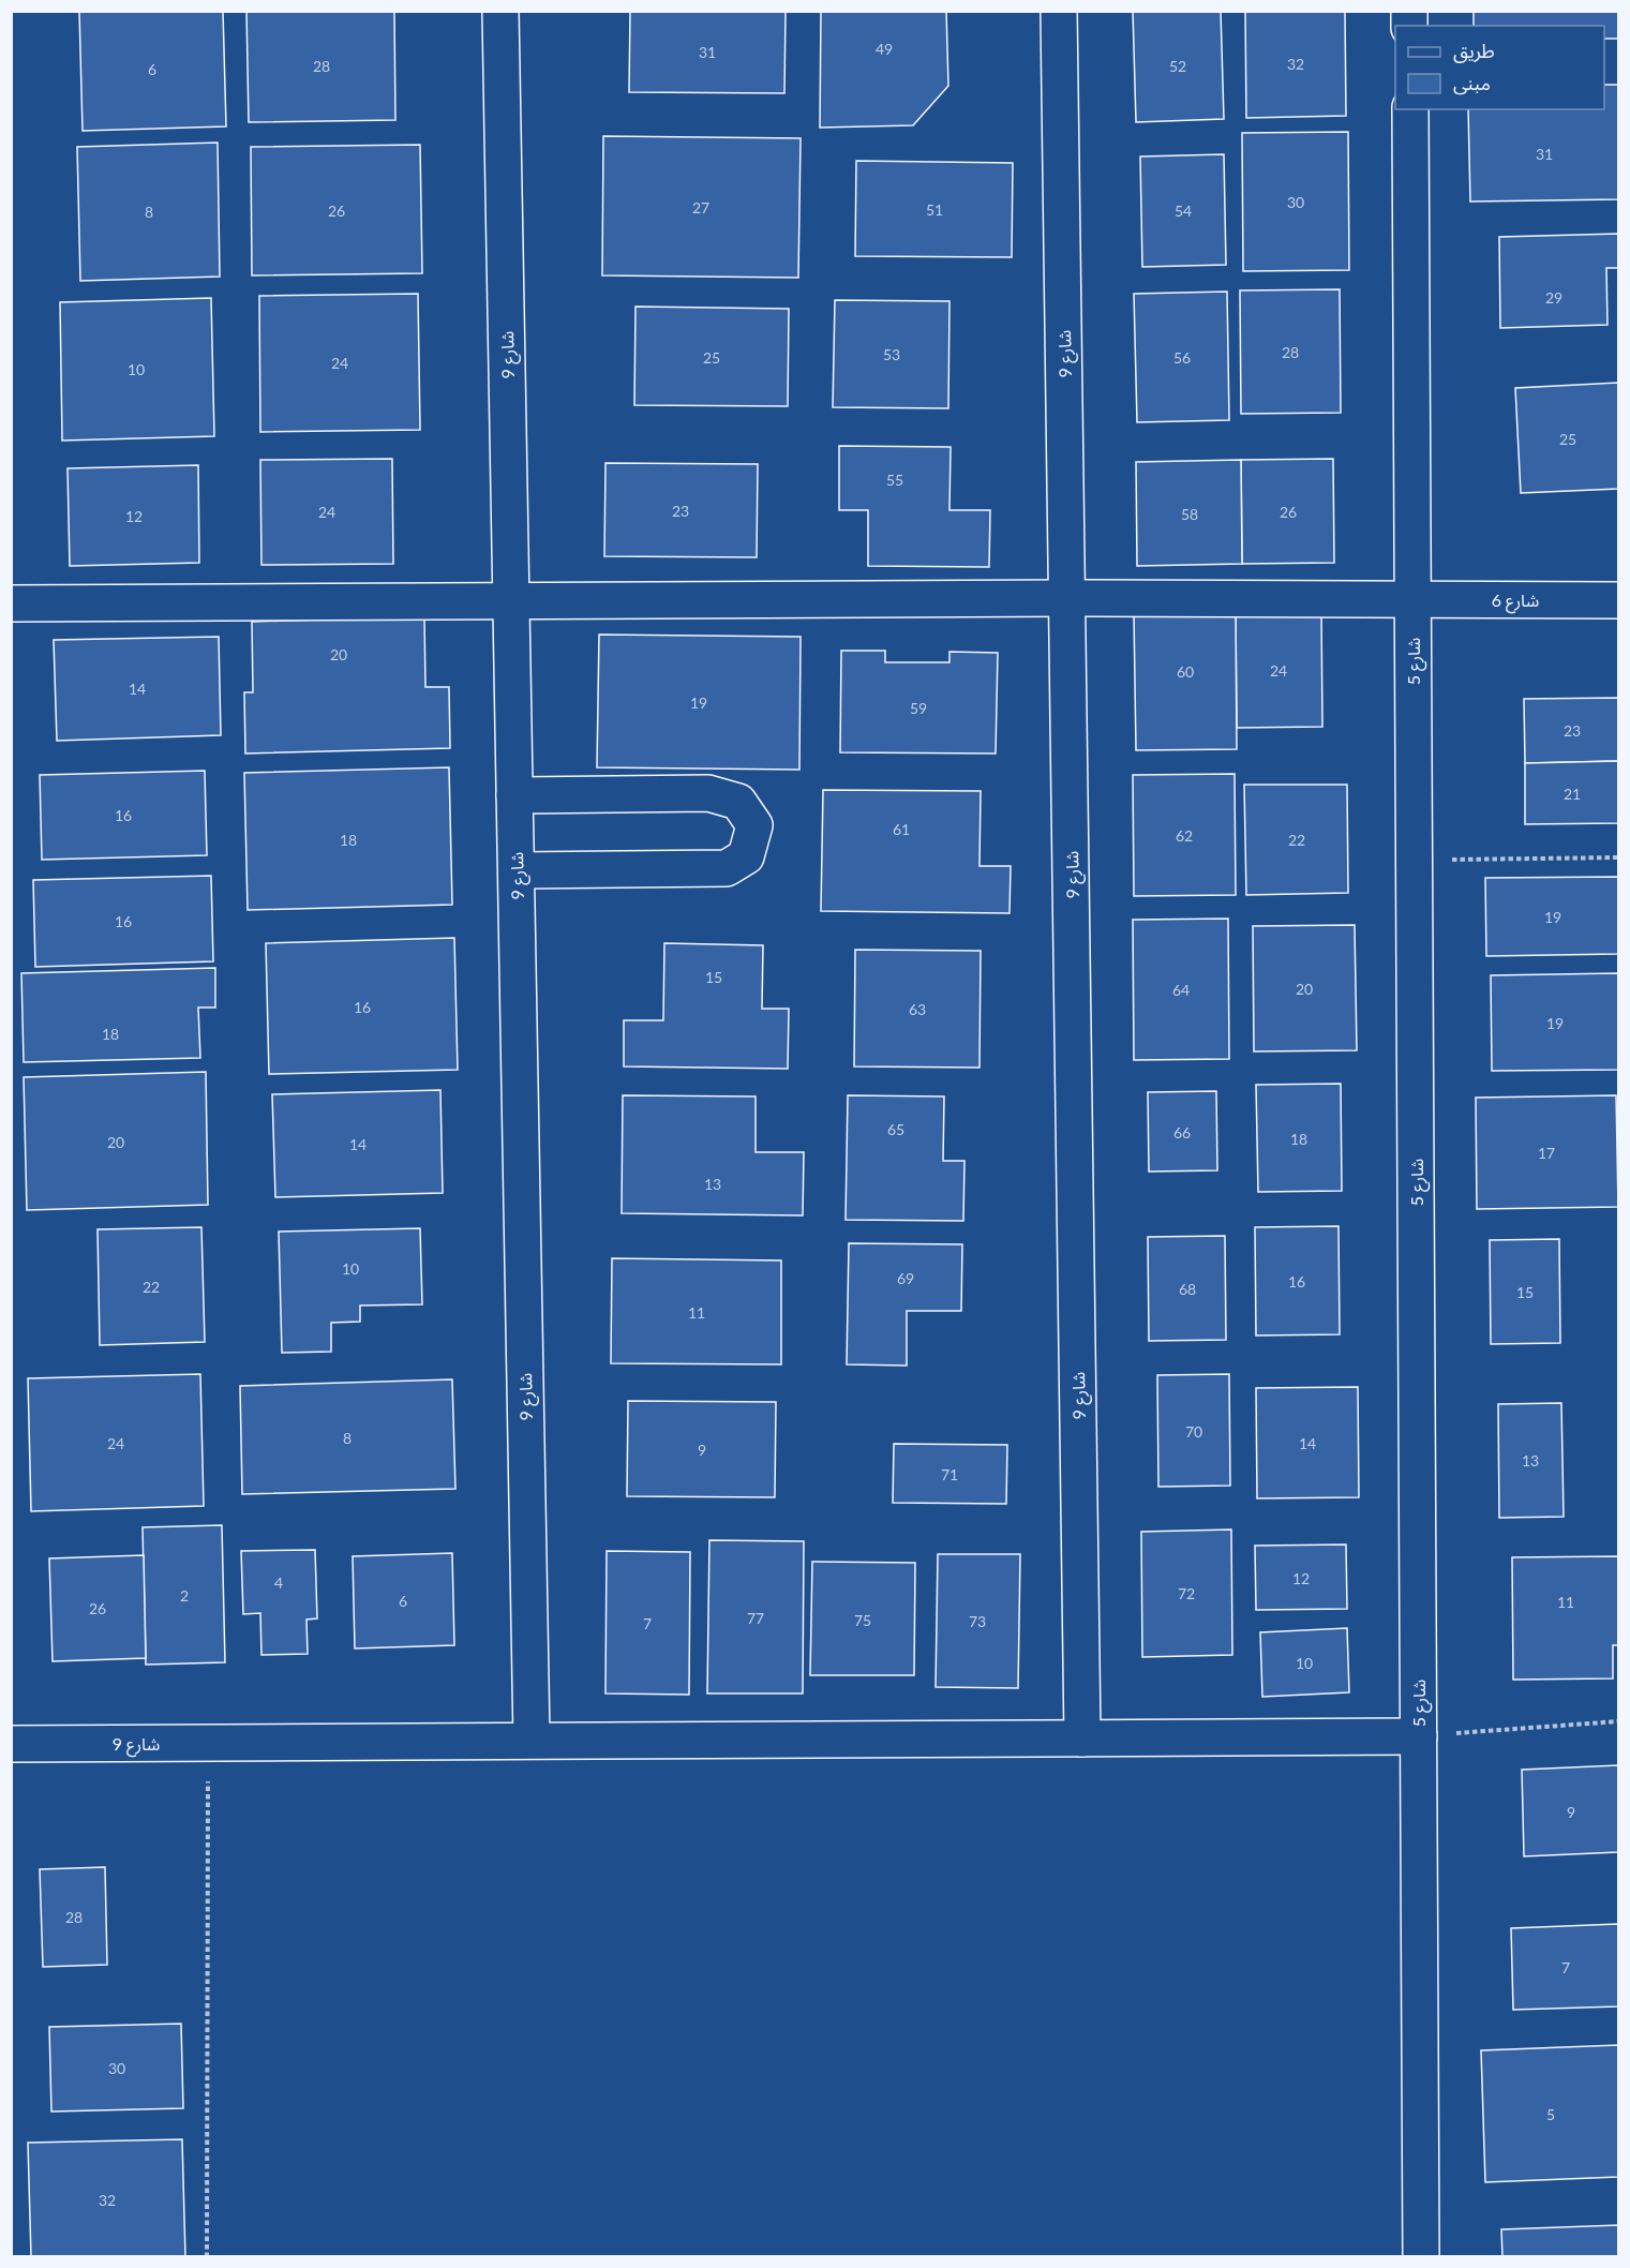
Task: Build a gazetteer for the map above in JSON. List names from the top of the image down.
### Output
{
  "streets": {
    "street": ["شارع 9", "شارع 6", "شارع 5"]
  },
  "crossings": [
    ["شارع 9", "شارع 6"],
    ["شارع 9", "شارع 5"],
    ["شارع 6", "شارع 5"]
  ],
  "house_numbers": [
    "49",
    "31",
    "32",
    "28",
    "52",
    "6",
    "31",
    "30",
    "27",
    "51",
    "26",
    "54",
    "8",
    "29",
    "28",
    "53",
    "25",
    "56",
    "24",
    "10",
    "25",
    "55",
    "23",
    "24",
    "26",
    "58",
    "12",
    "20",
    "24",
    "60",
    "14",
    "19",
    "59",
    "23",
    "21",
    "16",
    "61",
    "62",
    "18",
    "22",
    "19",
    "16",
    "15",
    "20",
    "64",
    "16",
    "63",
    "19",
    "18",
    "65",
    "66",
    "18",
    "20",
    "14",
    "17",
    "13",
    "10",
    "69",
    "16",
    "22",
    "68",
    "15",
    "11",
    "70",
    "8",
    "24",
    "14",
    "9",
    "13",
    "71",
    "12",
    "4",
    "72",
    "2",
    "6",
    "11",
    "26",
    "77",
    "75",
    "73",
    "7",
    "10",
    "9",
    "28",
    "7",
    "30",
    "5",
    "32"
  ],
  "legend": ["طريق", "مبنى"]
}
